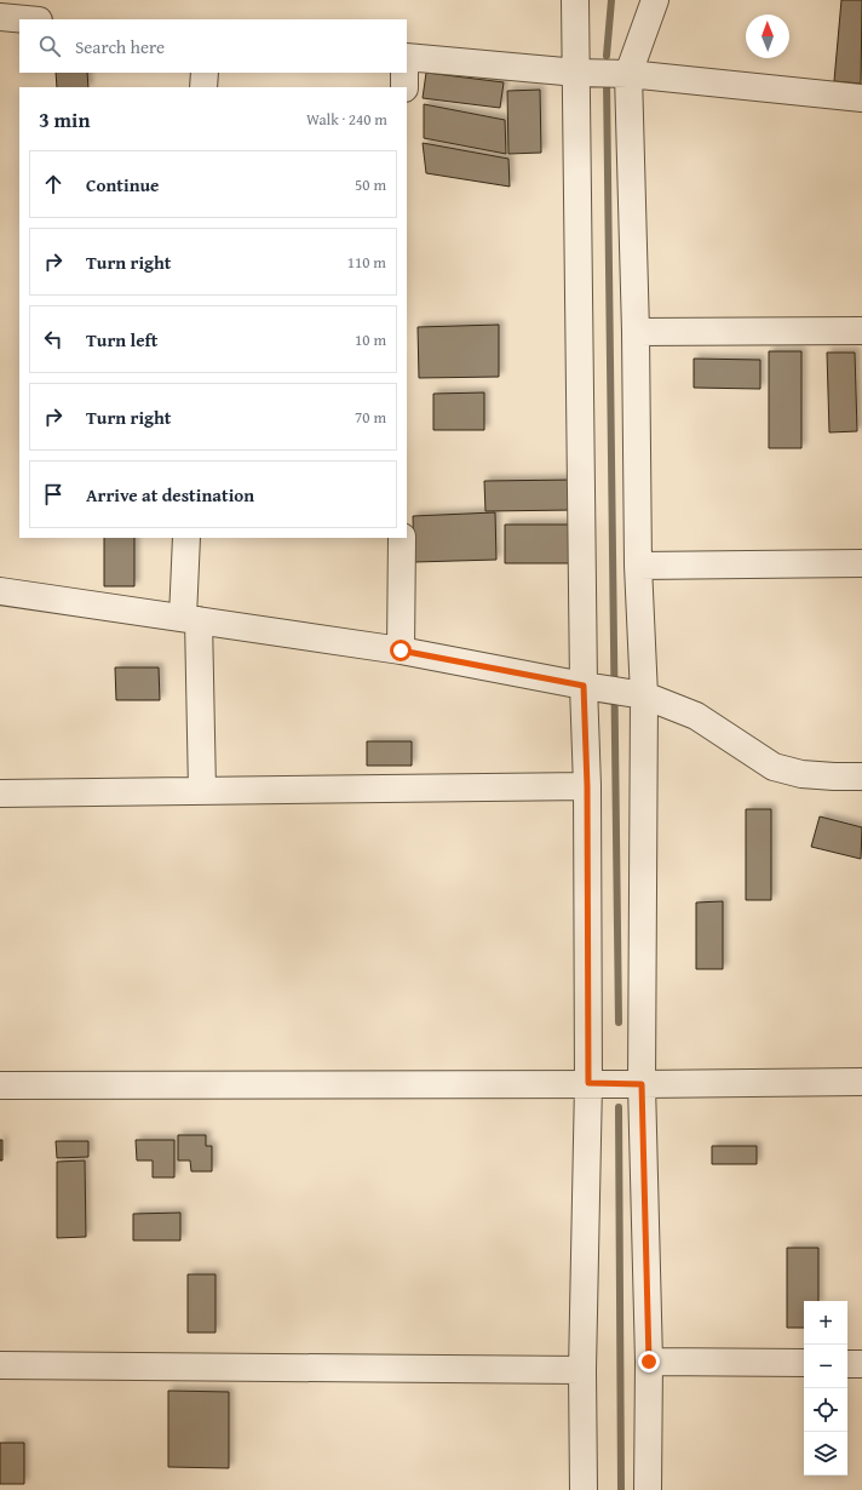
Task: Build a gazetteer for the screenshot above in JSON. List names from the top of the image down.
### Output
{
  "north": "top",
  "page": {
    "search": "Search here",
    "heading": ["3 min", "Walk · 240 m"],
    "list": [
      ["Continue", "50 m"],
      ["Turn right", "110 m"],
      ["Turn left", "10 m"],
      ["Turn right", "70 m"],
      "Arrive at destination"
    ],
    "map_buttons": ["+", "−"]
  }
}
